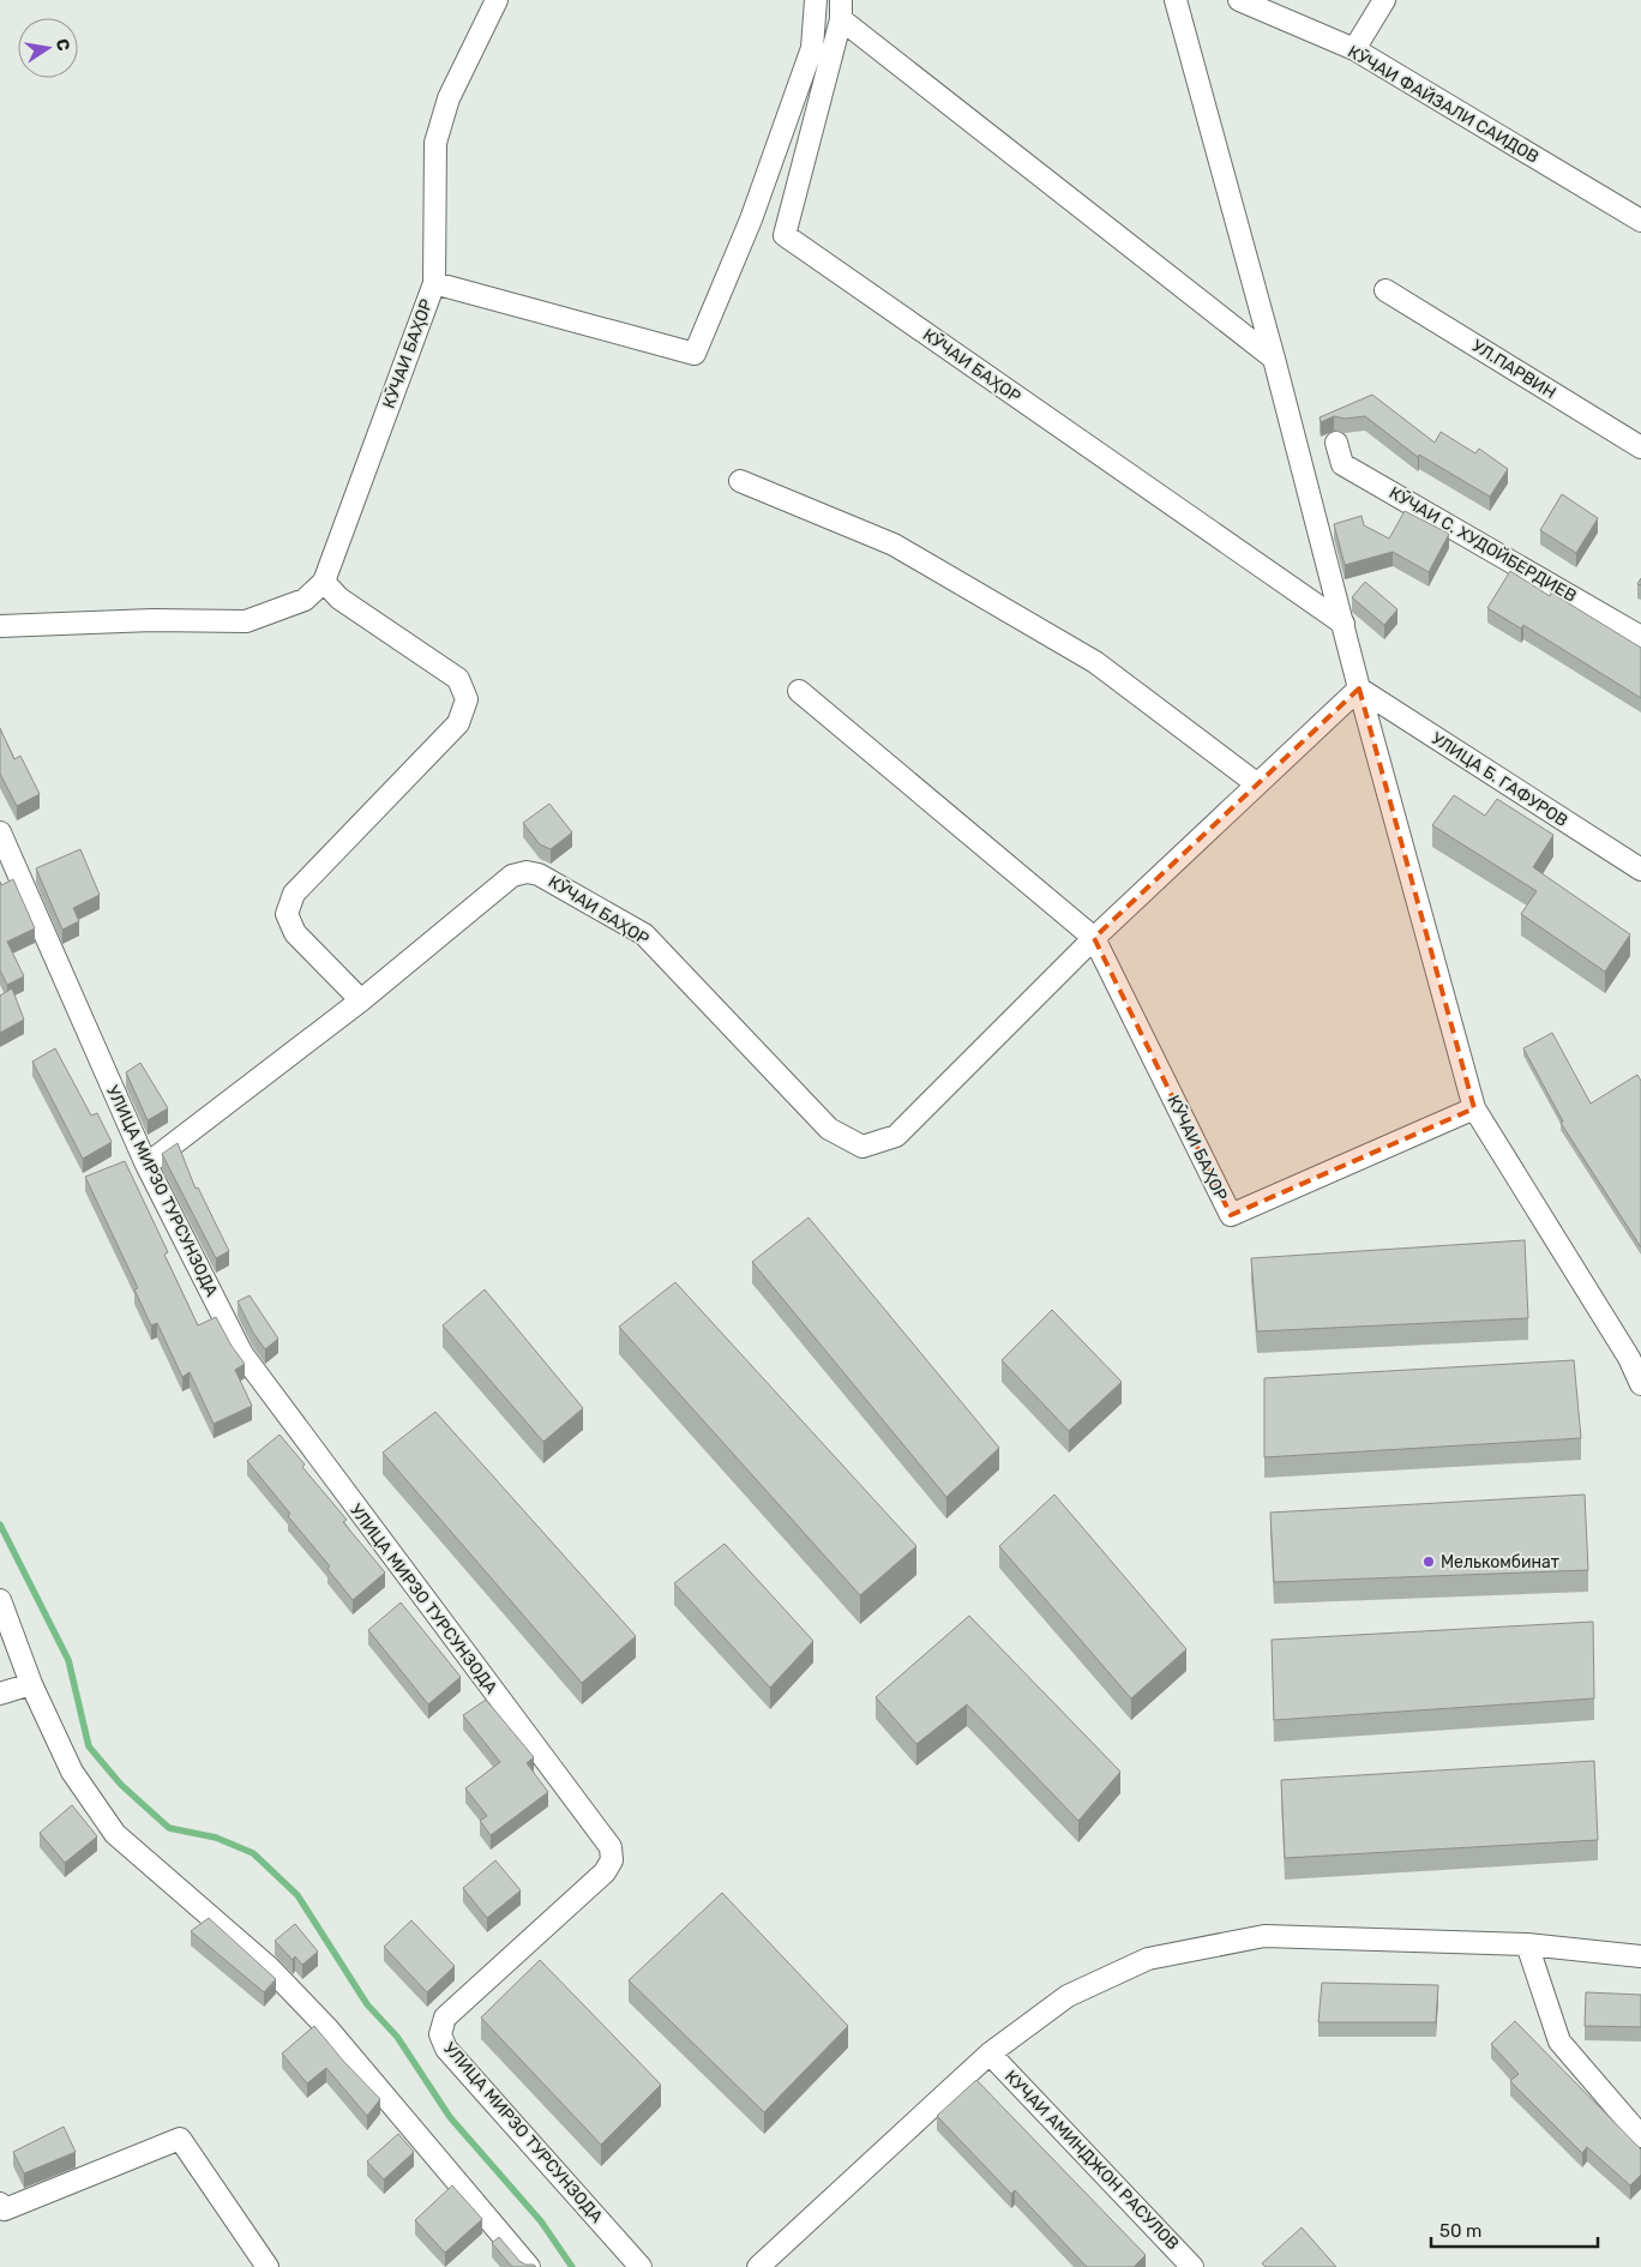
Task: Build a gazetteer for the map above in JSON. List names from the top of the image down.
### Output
{
  "streets": {
    "street": [
      "КӮЧАИ ФАЙЗАЛИ САИДОВ",
      "КӮЧАИ БАҲОР",
      "УЛ.ПАРВИН",
      "КӮЧАИ С. ХУДОЙБЕРДИЕВ",
      "УЛИЦА Б. ГАФУРОВ",
      "УЛИЦА МИРЗО ТУРСУНЗОДА",
      "КУЧАИ АМИНДЖОН РАСУЛОВ"
    ]
  },
  "crossings": [
    ["КӮЧАИ БАҲОР", "УЛИЦА Б. ГАФУРОВ"],
    ["КӮЧАИ БАҲОР", "УЛИЦА МИРЗО ТУРСУНЗОДА"]
  ],
  "places": ["Мелькомбинат"],
  "scale_bar": "50 m",
  "north": "right"
}
